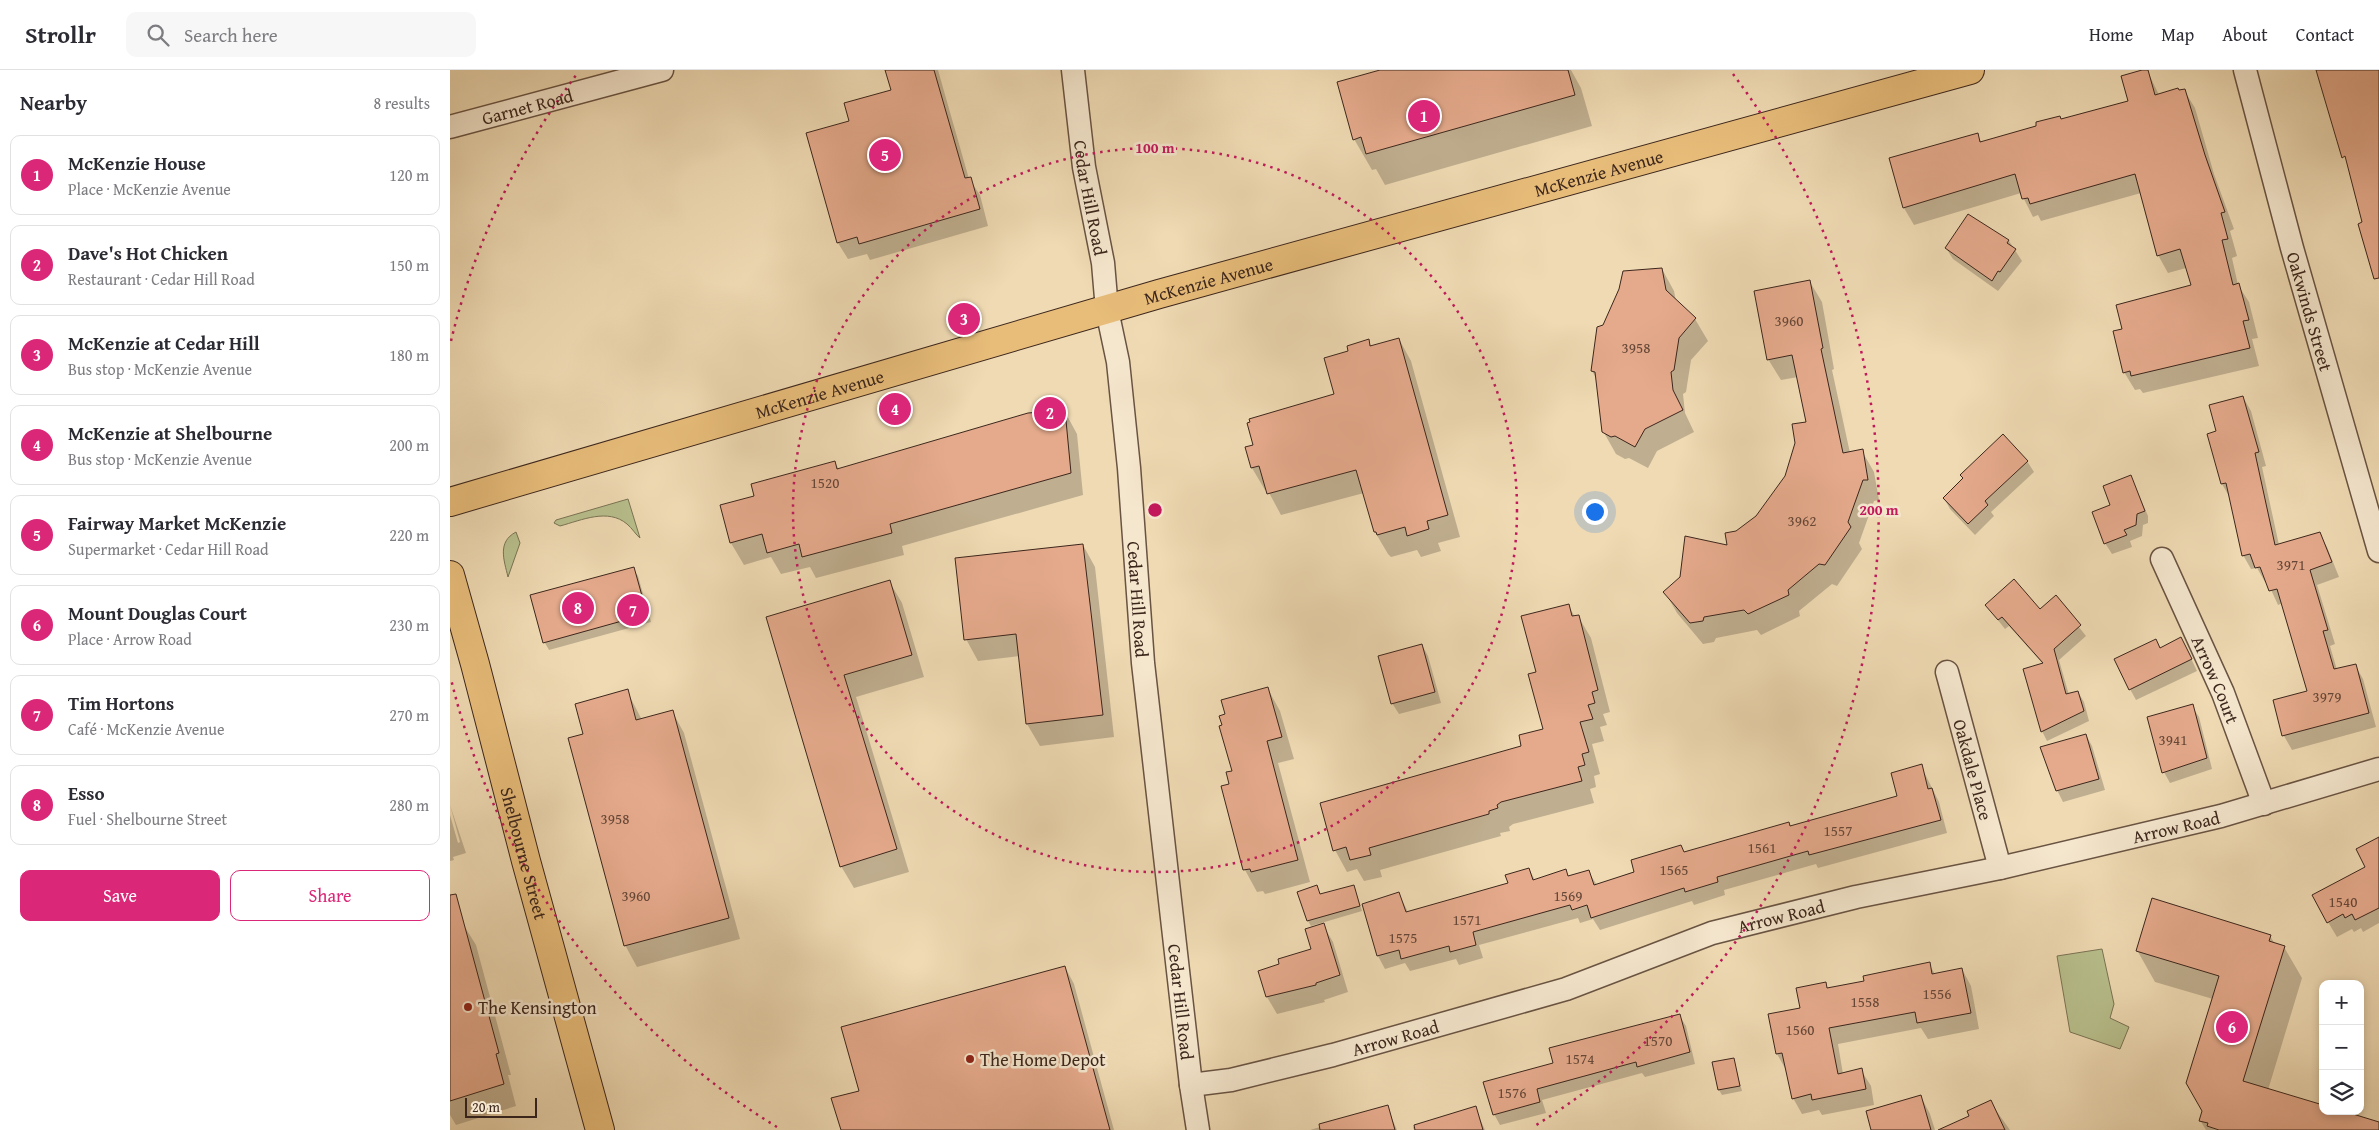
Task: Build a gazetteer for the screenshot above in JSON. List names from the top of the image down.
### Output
{
  "streets": {
    "main road": ["McKenzie Avenue", "Shelbourne Street"],
    "street": [
      "Garnet Road",
      "Cedar Hill Road",
      "Oakwinds Street",
      "Arrow Court",
      "Oakdale Place",
      "Arrow Road"
    ]
  },
  "crossings": [
    ["McKenzie Avenue", "Cedar Hill Road"],
    ["Cedar Hill Road", "Arrow Road"],
    ["Arrow Court", "Arrow Road"],
    ["Oakdale Place", "Arrow Road"]
  ],
  "places": ["The Kensington", "The Home Depot"],
  "house_numbers": [
    "3960",
    "3958",
    "1520",
    "3962",
    "3971",
    "3979",
    "3941",
    "3958",
    "1557",
    "1561",
    "1565",
    "3960",
    "1569",
    "1540",
    "1571",
    "1575",
    "1556",
    "1558",
    "1560",
    "1570",
    "1574",
    "1576"
  ],
  "scale_bar": "20 m",
  "page": {
    "header": "Strollr",
    "search": "Search here",
    "nav": [
      "Home",
      "Map",
      "About",
      "Contact"
    ],
    "heading": ["Nearby", "8 results"],
    "pins": [
      "1",
      "5",
      "3",
      "4",
      "2",
      "8",
      "7",
      "6"
    ],
    "list": [
      {
        "mark": "1",
        "name": "McKenzie House",
        "note": "Place · McKenzie Avenue",
        "value": "120 m"
      },
      {
        "mark": "2",
        "name": "Dave's Hot Chicken",
        "note": "Restaurant · Cedar Hill Road",
        "value": "150 m"
      },
      {
        "mark": "3",
        "name": "McKenzie at Cedar Hill",
        "note": "Bus stop · McKenzie Avenue",
        "value": "180 m"
      },
      {
        "mark": "4",
        "name": "McKenzie at Shelbourne",
        "note": "Bus stop · McKenzie Avenue",
        "value": "200 m"
      },
      {
        "mark": "5",
        "name": "Fairway Market McKenzie",
        "note": "Supermarket · Cedar Hill Road",
        "value": "220 m"
      },
      {
        "mark": "6",
        "name": "Mount Douglas Court",
        "note": "Place · Arrow Road",
        "value": "230 m"
      },
      {
        "mark": "7",
        "name": "Tim Hortons",
        "note": "Café · McKenzie Avenue",
        "value": "270 m"
      },
      {
        "mark": "8",
        "name": "Esso",
        "note": "Fuel · Shelbourne Street",
        "value": "280 m"
      }
    ],
    "buttons": ["Save", "Share"],
    "map_buttons": ["+", "−"],
    "scale": "20 m"
  },
  "rings": ["100 m", "200 m"]
}
